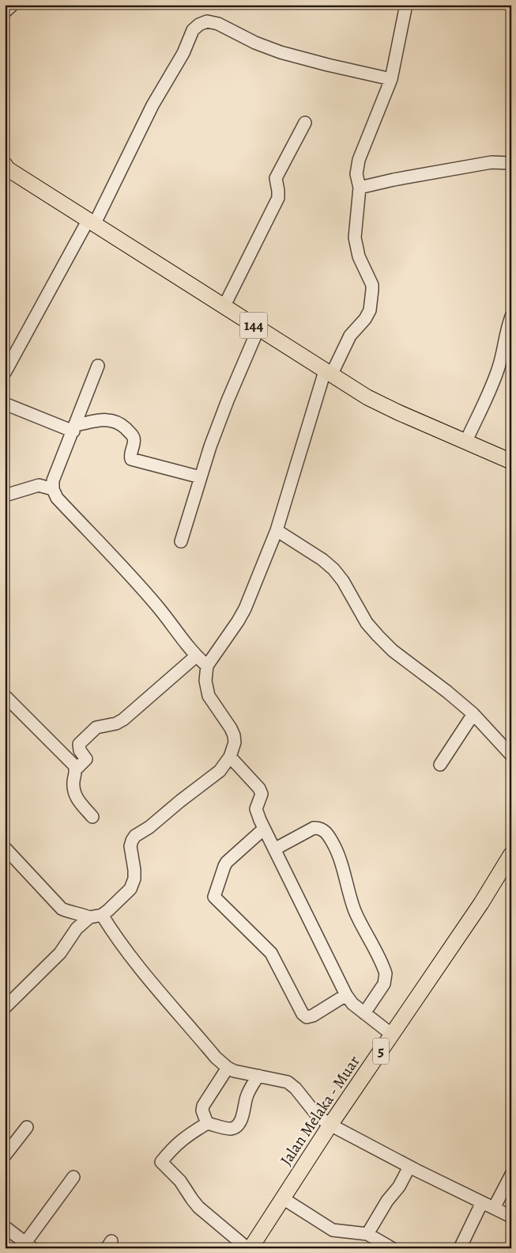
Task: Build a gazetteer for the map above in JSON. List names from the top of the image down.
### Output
{
  "streets": {
    "main road": ["144", "5", "Jalan Melaka - Muar"]
  }
}
